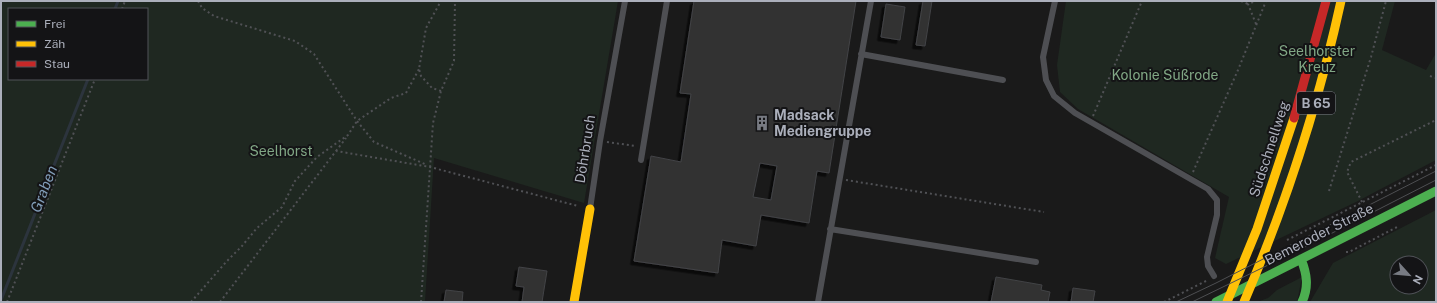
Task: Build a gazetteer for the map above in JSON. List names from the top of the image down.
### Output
{
  "streets": {
    "main road": [
      "B 65",
      "Döhrbruch",
      "Südschnellweg",
      "Bemeroder Straße"
    ]
  },
  "water": ["Graben"],
  "parks": ["Seelhorster Kreuz", "Kolonie Süßrode", "Seelhorst"],
  "places": {
    "building": ["Madsack Mediengruppe"]
  },
  "legend": ["Frei", "Zäh", "Stau"],
  "north": "bottom right"
}
